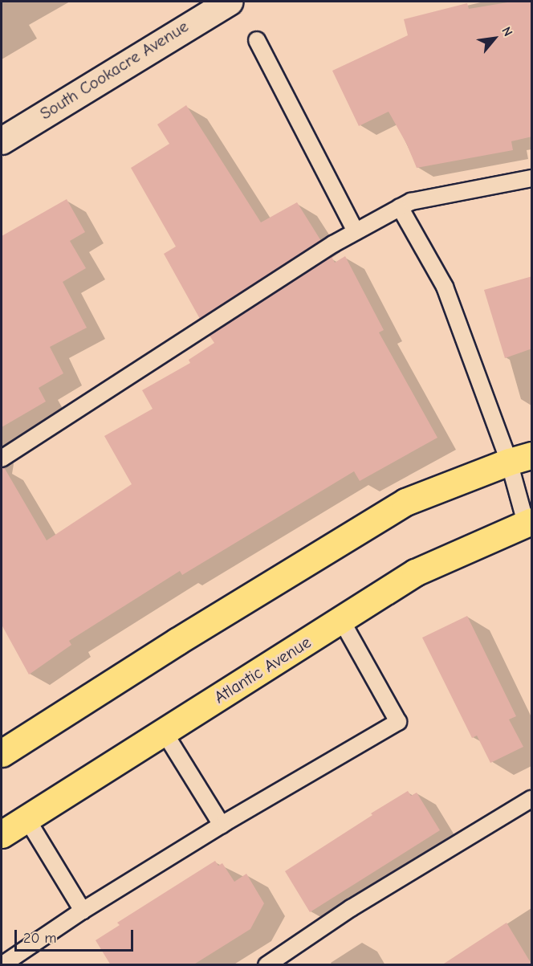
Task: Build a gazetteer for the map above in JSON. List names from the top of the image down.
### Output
{
  "streets": {
    "main road": ["Atlantic Avenue"],
    "street": ["South Cookacre Avenue"]
  },
  "scale_bar": "20 m",
  "north": "top right"
}
